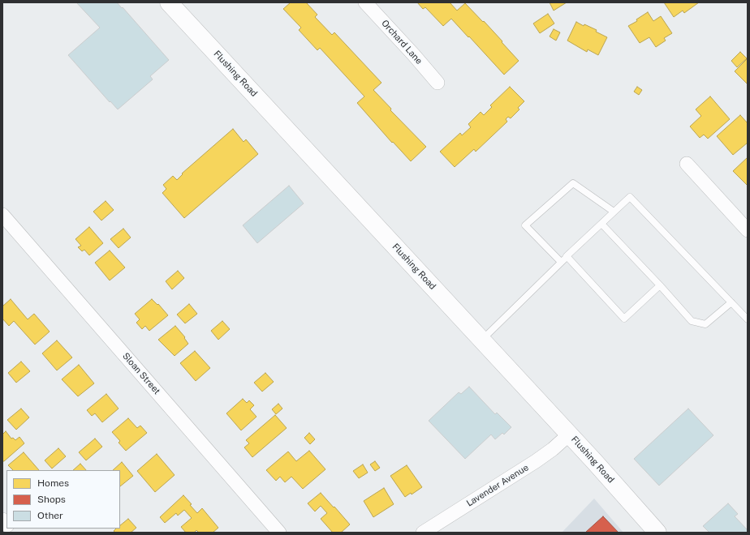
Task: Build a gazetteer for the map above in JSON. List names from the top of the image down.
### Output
{
  "streets": {
    "main road": ["Flushing Road"],
    "street": ["Orchard Lane", "Sloan Street", "Lavender Avenue"]
  },
  "crossings": [
    ["Flushing Road", "Lavender Avenue"]
  ],
  "legend": ["Homes", "Shops", "Other"]
}
